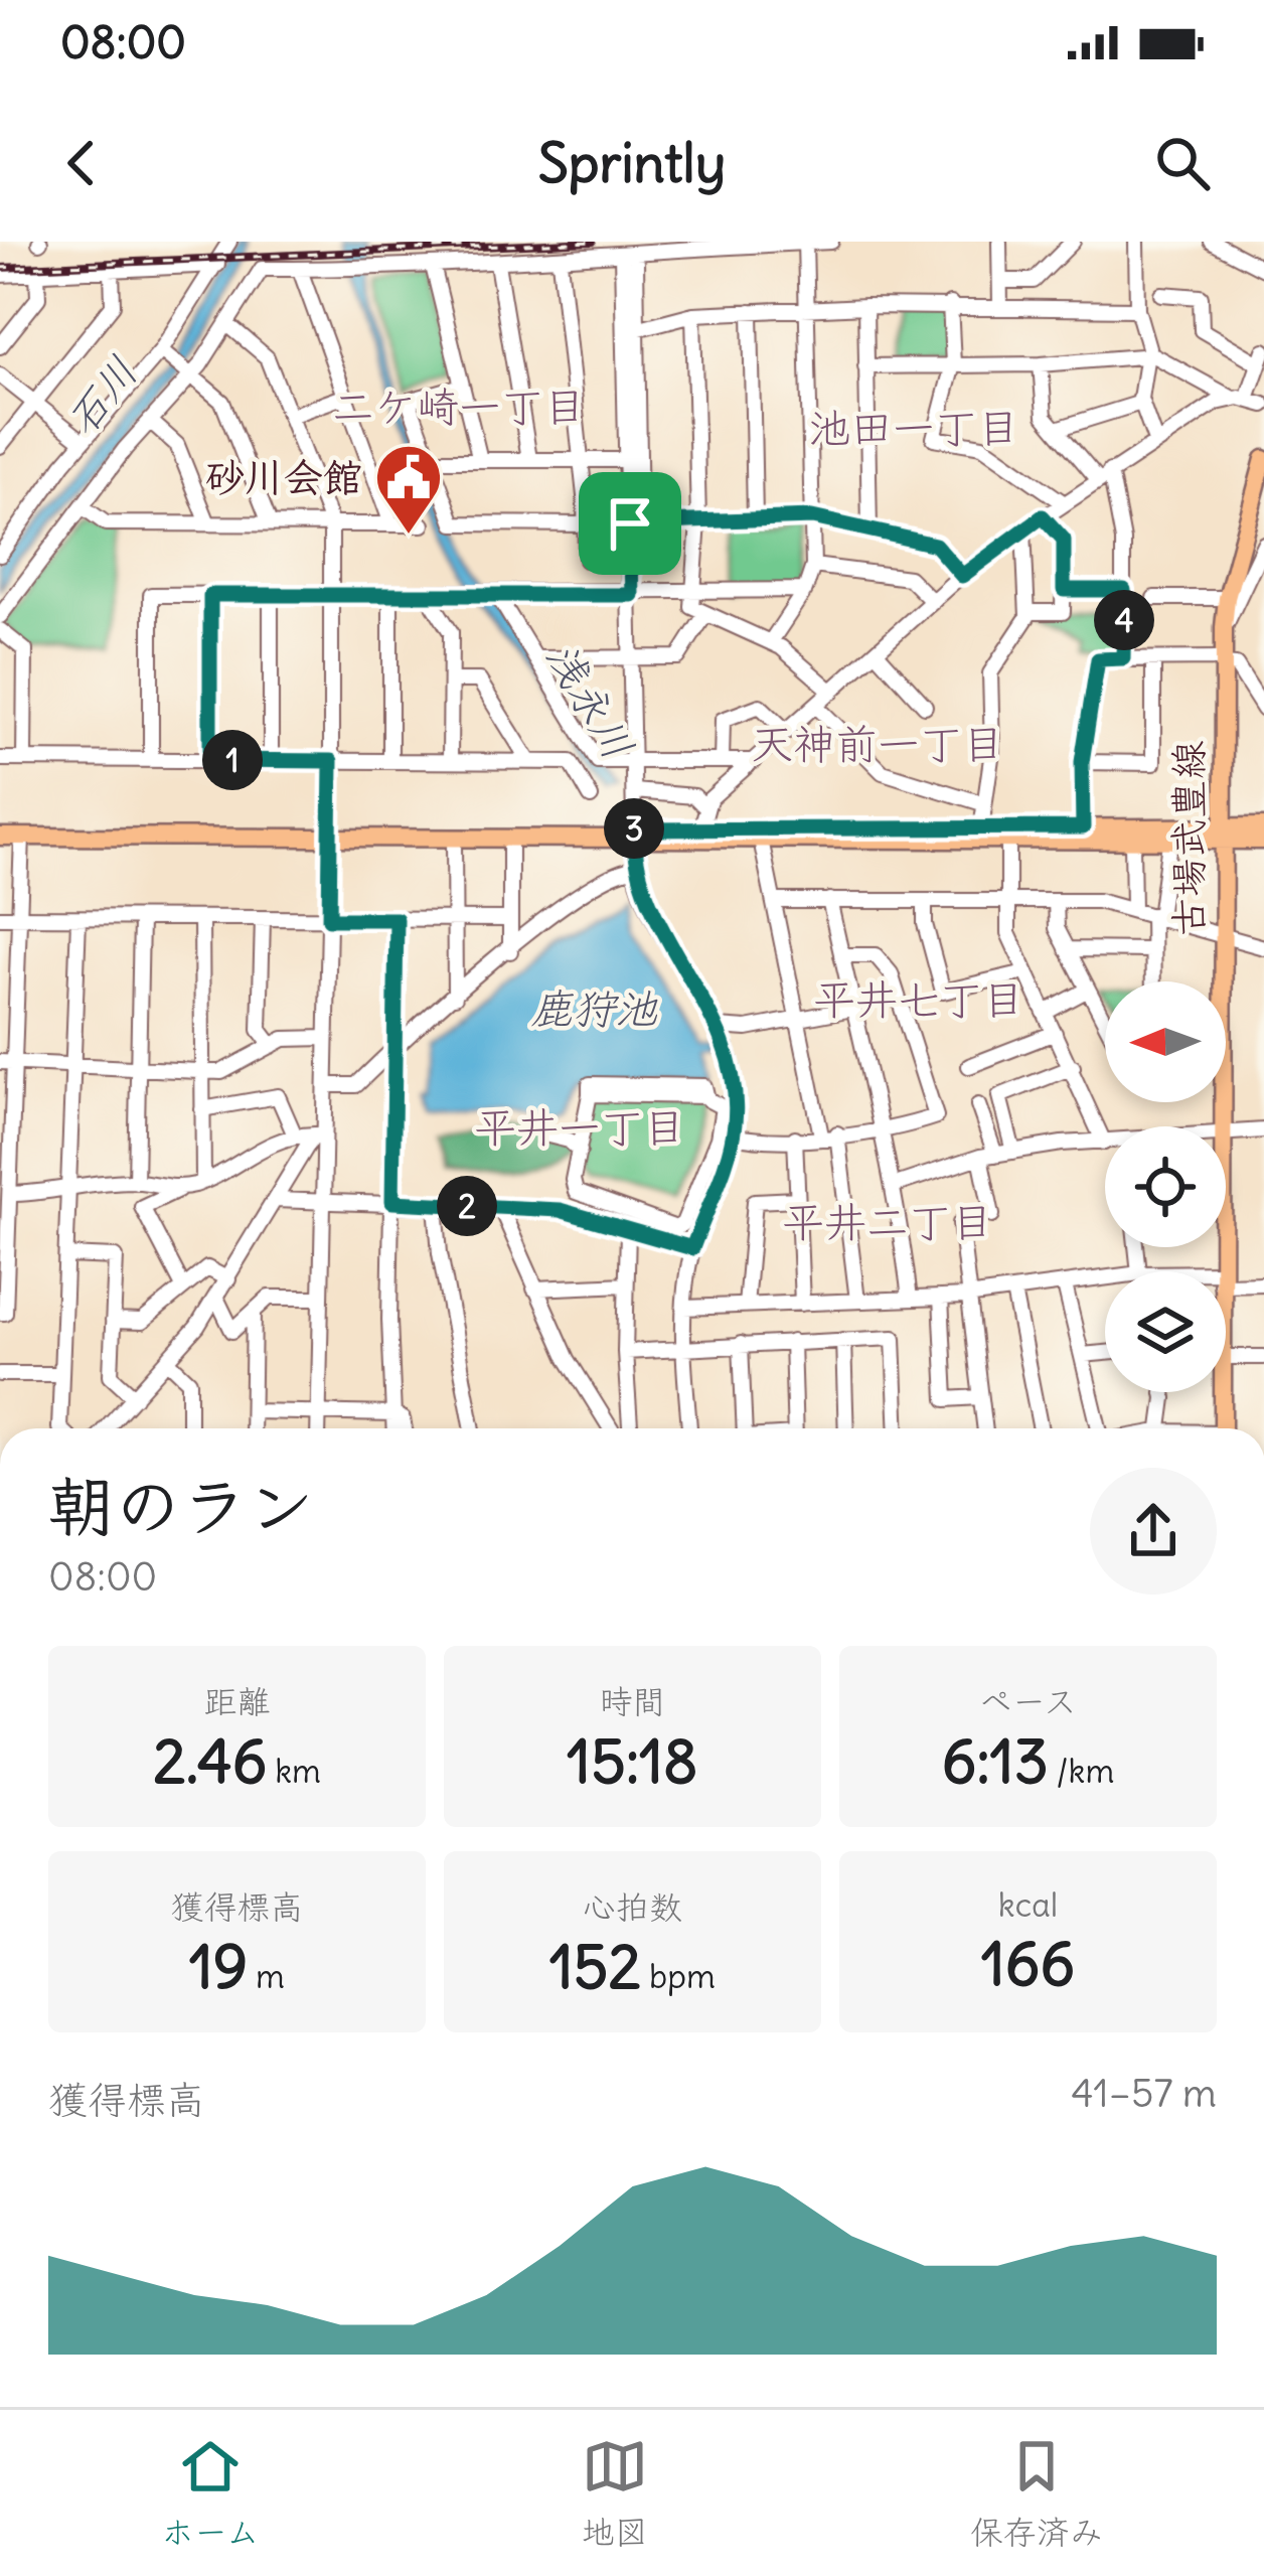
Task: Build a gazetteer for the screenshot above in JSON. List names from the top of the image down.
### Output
{
  "streets": {
    "main road": ["古場武豊線"]
  },
  "districts": [
    "二ケ崎一丁目",
    "池田一丁目",
    "天神前一丁目",
    "平井七丁目",
    "平井一丁目",
    "平井二丁目"
  ],
  "water": ["石川", "浅永川", "鹿狩池"],
  "places": {
    "public building": ["砂川会館"]
  },
  "north": "left",
  "page": {
    "status": "08:00",
    "header": "Sprintly",
    "pins": [
      "4",
      "1",
      "3",
      "2"
    ],
    "heading": ["朝のラン", "08:00"],
    "stats": [
      ["距離", "2.46 km"],
      ["時間", "15:18"],
      ["ペース", "6:13 /km"],
      ["獲得標高", "19 m"],
      ["心拍数", "152 bpm"],
      ["kcal", "166"]
    ],
    "chart": ["獲得標高", "41–57 m"],
    "tabs": ["ホーム", "地図", "保存済み"]
  }
}
